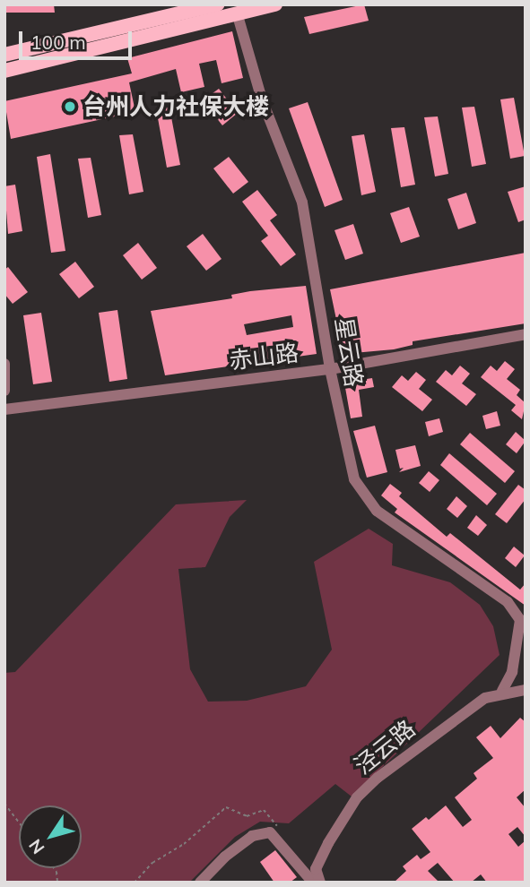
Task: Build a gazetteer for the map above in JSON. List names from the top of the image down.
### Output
{
  "streets": {
    "street": ["星云路", "赤山路", "泾云路"]
  },
  "crossings": [
    ["星云路", "赤山路"]
  ],
  "places": ["台州人力社保大楼"],
  "scale_bar": "100 m",
  "north": "bottom left"
}
